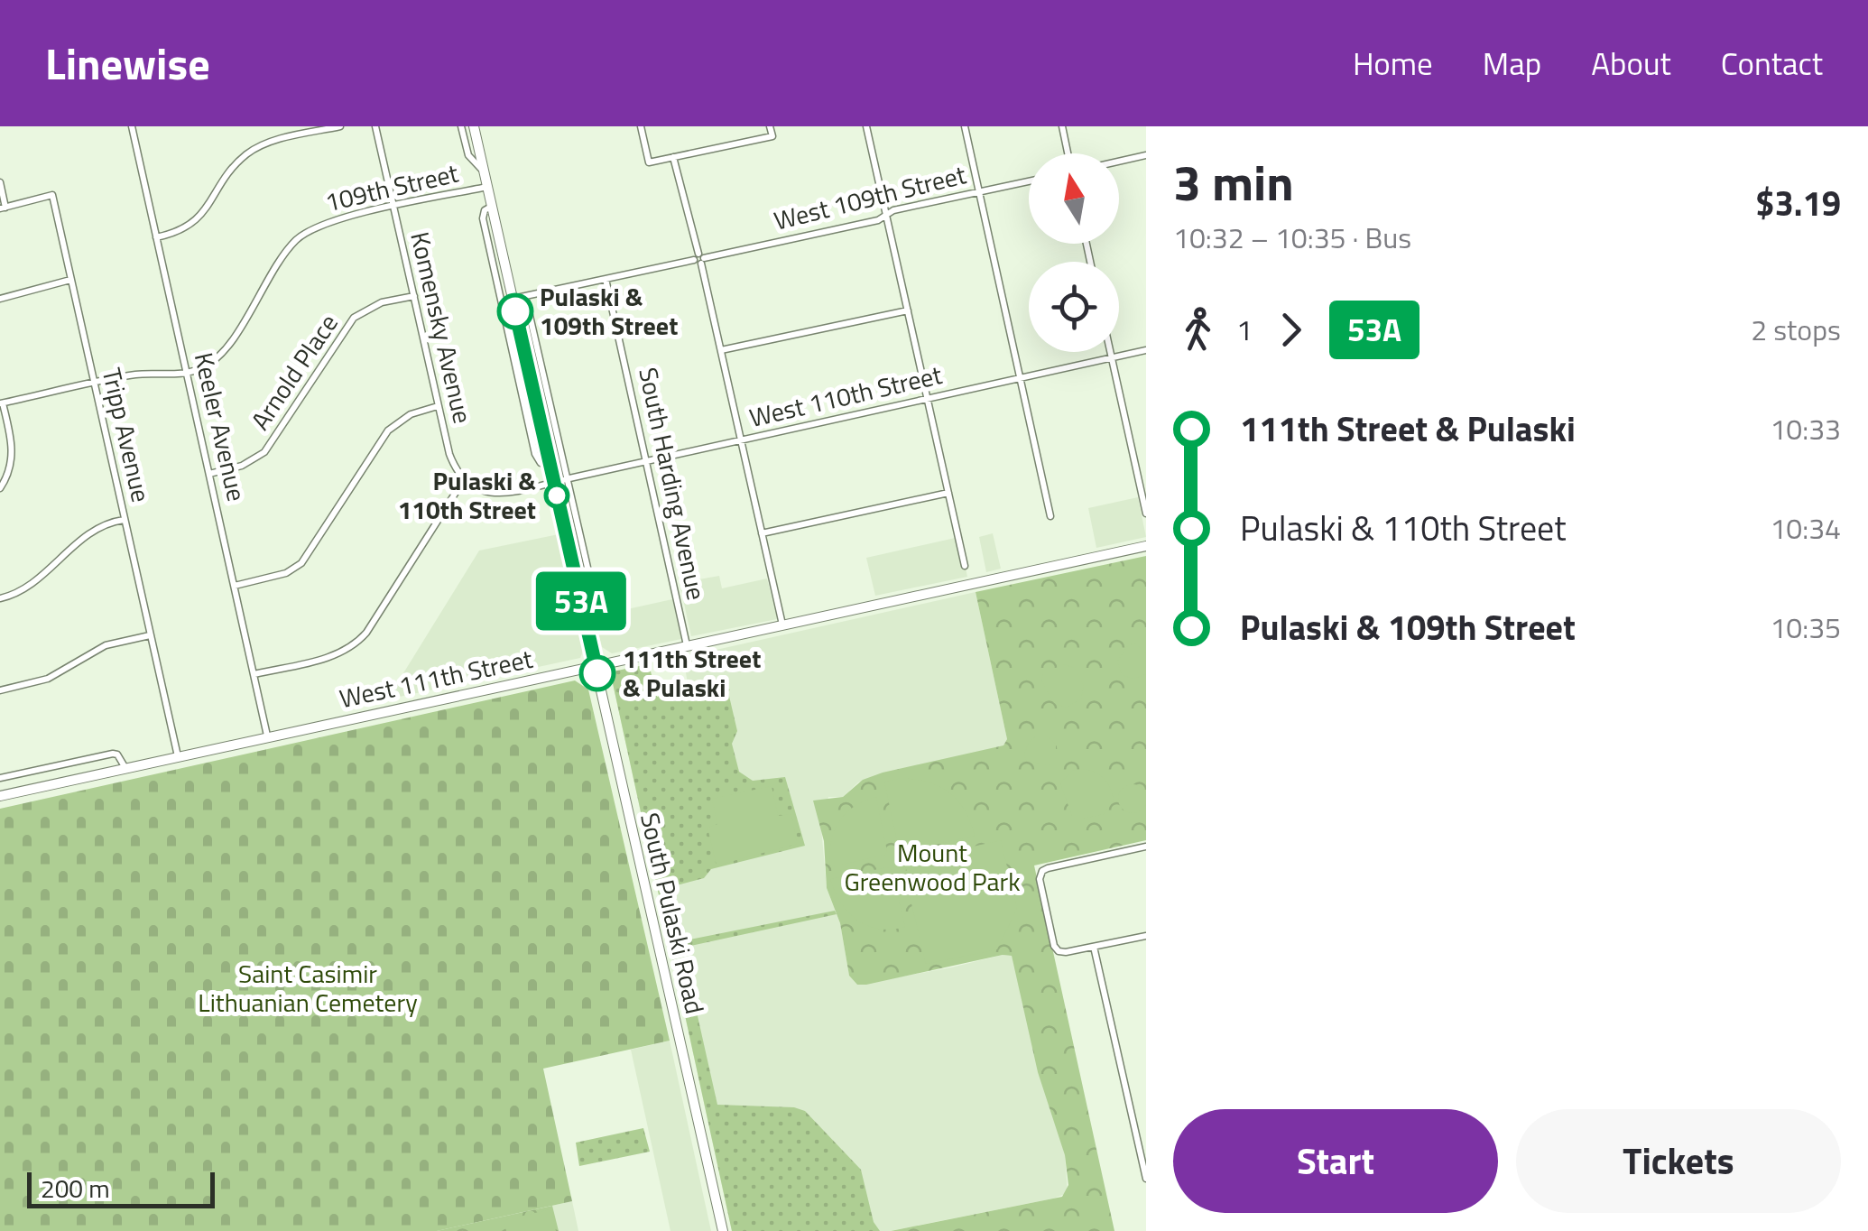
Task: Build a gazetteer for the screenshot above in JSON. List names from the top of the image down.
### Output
{
  "streets": {
    "main road": ["West 111th Street", "South Pulaski Road"],
    "street": [
      "109th Street",
      "West 109th Street",
      "Komensky Avenue",
      "Arnold Place",
      "West 110th Street",
      "Keeler Avenue",
      "Tripp Avenue",
      "South Harding Avenue"
    ]
  },
  "crossings": [
    ["109th Street", "Komensky Avenue"],
    ["109th Street", "Keeler Avenue"],
    ["109th Street", "South Pulaski Road"],
    ["West 109th Street", "South Harding Avenue"],
    ["West 109th Street", "South Pulaski Road"],
    ["Komensky Avenue", "Arnold Place"],
    ["Komensky Avenue", "West 110th Street"],
    ["Arnold Place", "Keeler Avenue"],
    ["West 110th Street", "South Harding Avenue"],
    ["West 110th Street", "South Pulaski Road"],
    ["Keeler Avenue", "West 111th Street"],
    ["Tripp Avenue", "West 111th Street"],
    ["South Harding Avenue", "West 111th Street"],
    ["West 111th Street", "South Pulaski Road"]
  ],
  "parks": ["Mount Greenwood Park", "Saint Casimir Lithuanian Cemetery"],
  "places": ["Pulaski & 109th Street", "Pulaski & 110th Street", "111th Street & Pulaski"],
  "lines": ["bus line 53A"],
  "scale_bar": "200 m",
  "north": "top",
  "page": {
    "header": "Linewise",
    "nav": [
      "Home",
      "Map",
      "About",
      "Contact"
    ],
    "on_map": "53A",
    "heading": ["3 min", "10:32 – 10:35 · Bus", "$3.19"],
    "legs": ["1", "53A", "2 stops"],
    "list": [
      {
        "name": "111th Street & Pulaski",
        "value": "10:33"
      },
      {
        "name": "Pulaski & 110th Street",
        "value": "10:34"
      },
      {
        "name": "Pulaski & 109th Street",
        "value": "10:35"
      }
    ],
    "buttons": ["Start", "Tickets"],
    "scale": "200 m"
  }
}
